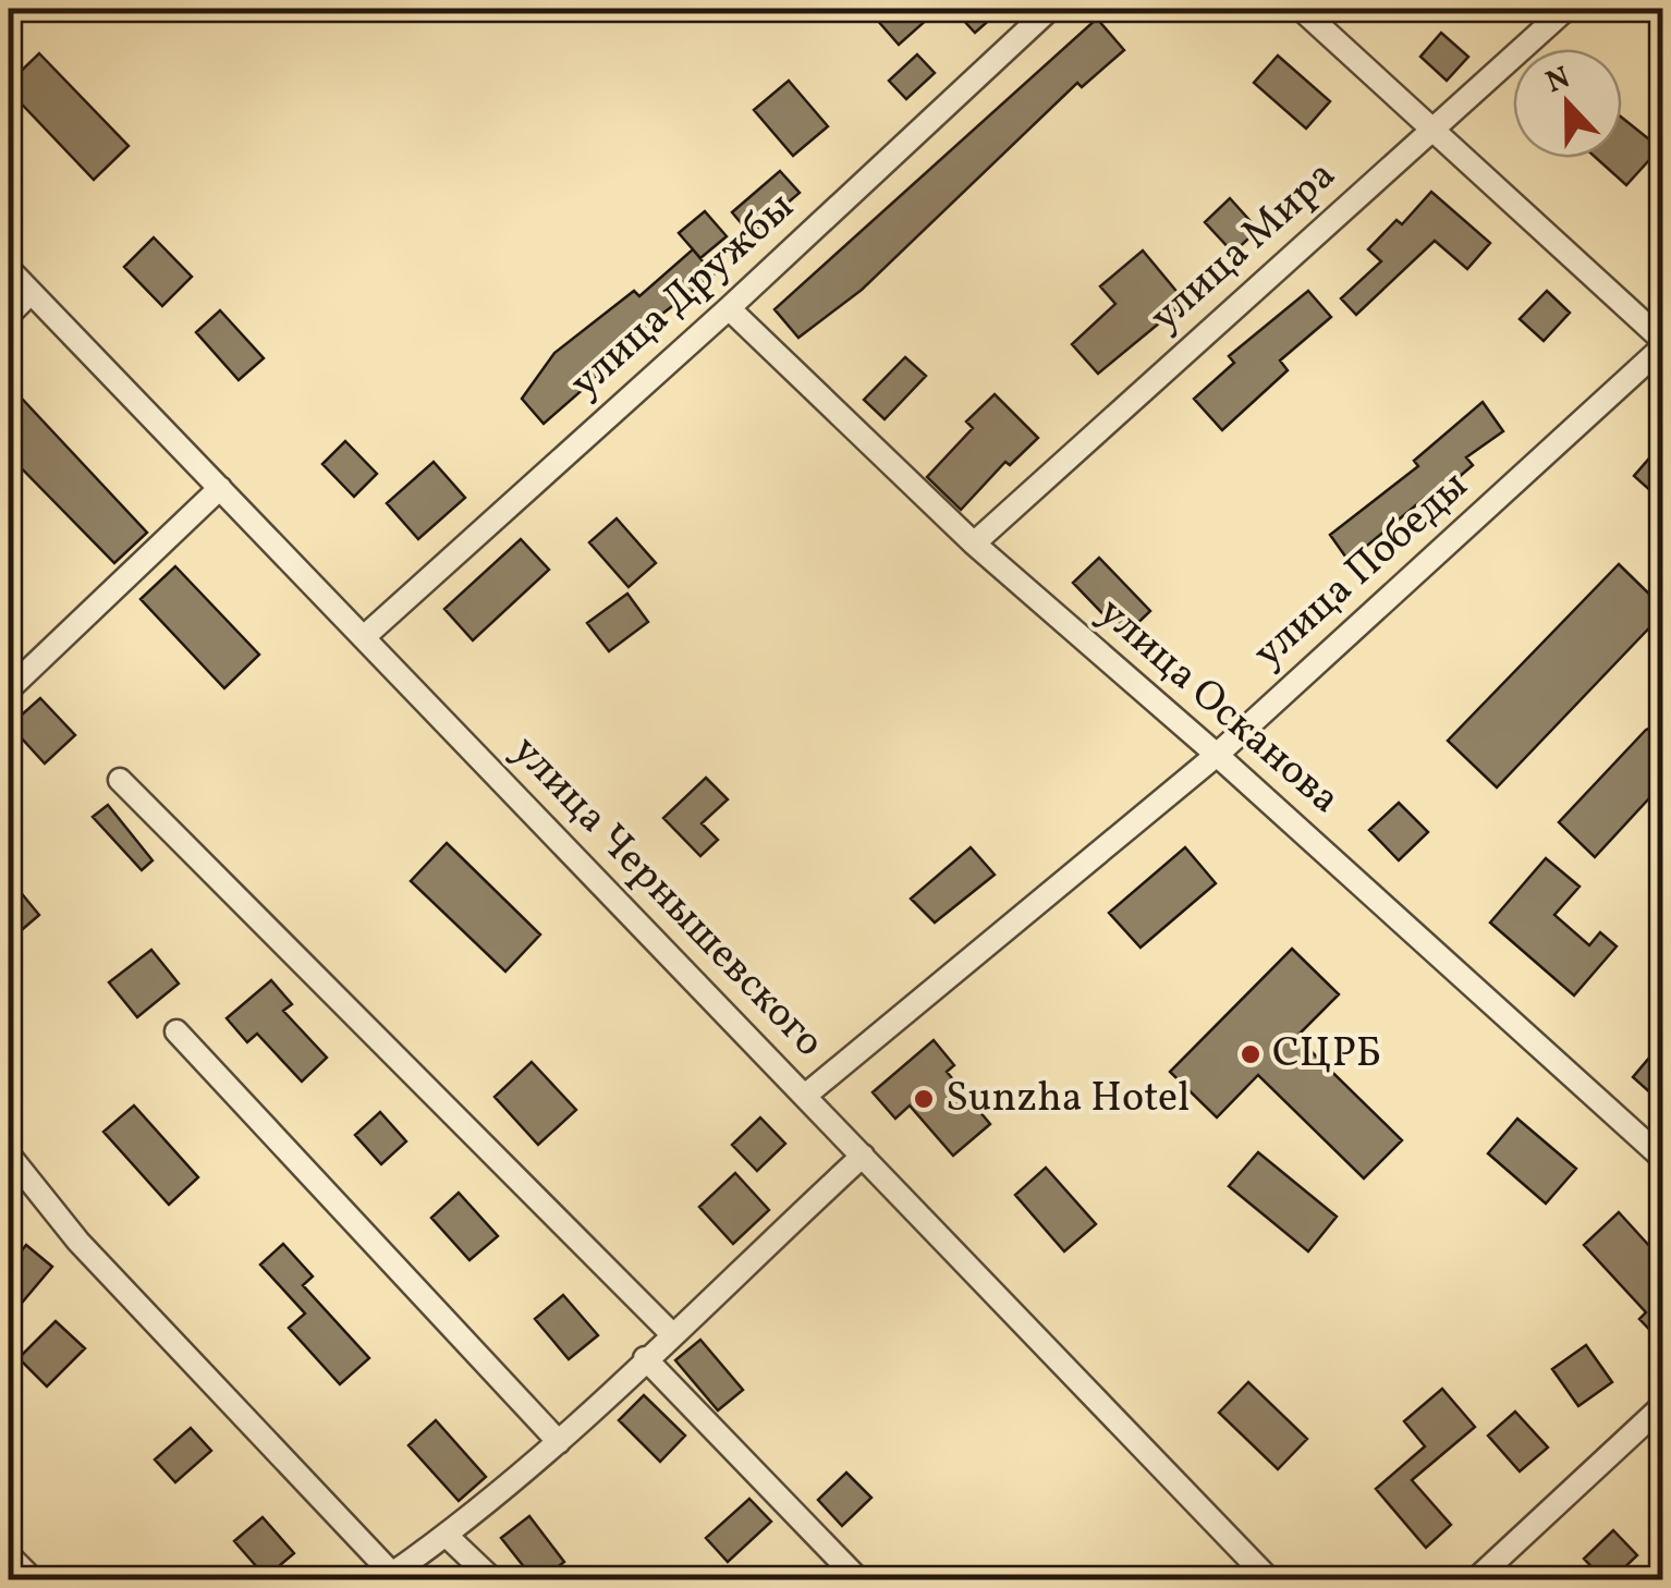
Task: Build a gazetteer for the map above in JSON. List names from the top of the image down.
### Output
{
  "streets": {
    "street": [
      "улица Мира",
      "улица Дружбы",
      "улица Победы",
      "улица Осканова",
      "улица Чернышевского"
    ]
  },
  "crossings": [
    ["улица Мира", "улица Осканова"],
    ["улица Дружбы", "улица Осканова"],
    ["улица Дружбы", "улица Чернышевского"],
    ["улица Победы", "улица Осканова"],
    ["улица Победы", "улица Чернышевского"]
  ],
  "places": ["СЦРБ", "Sunzha Hotel"],
  "north": "top"
}
